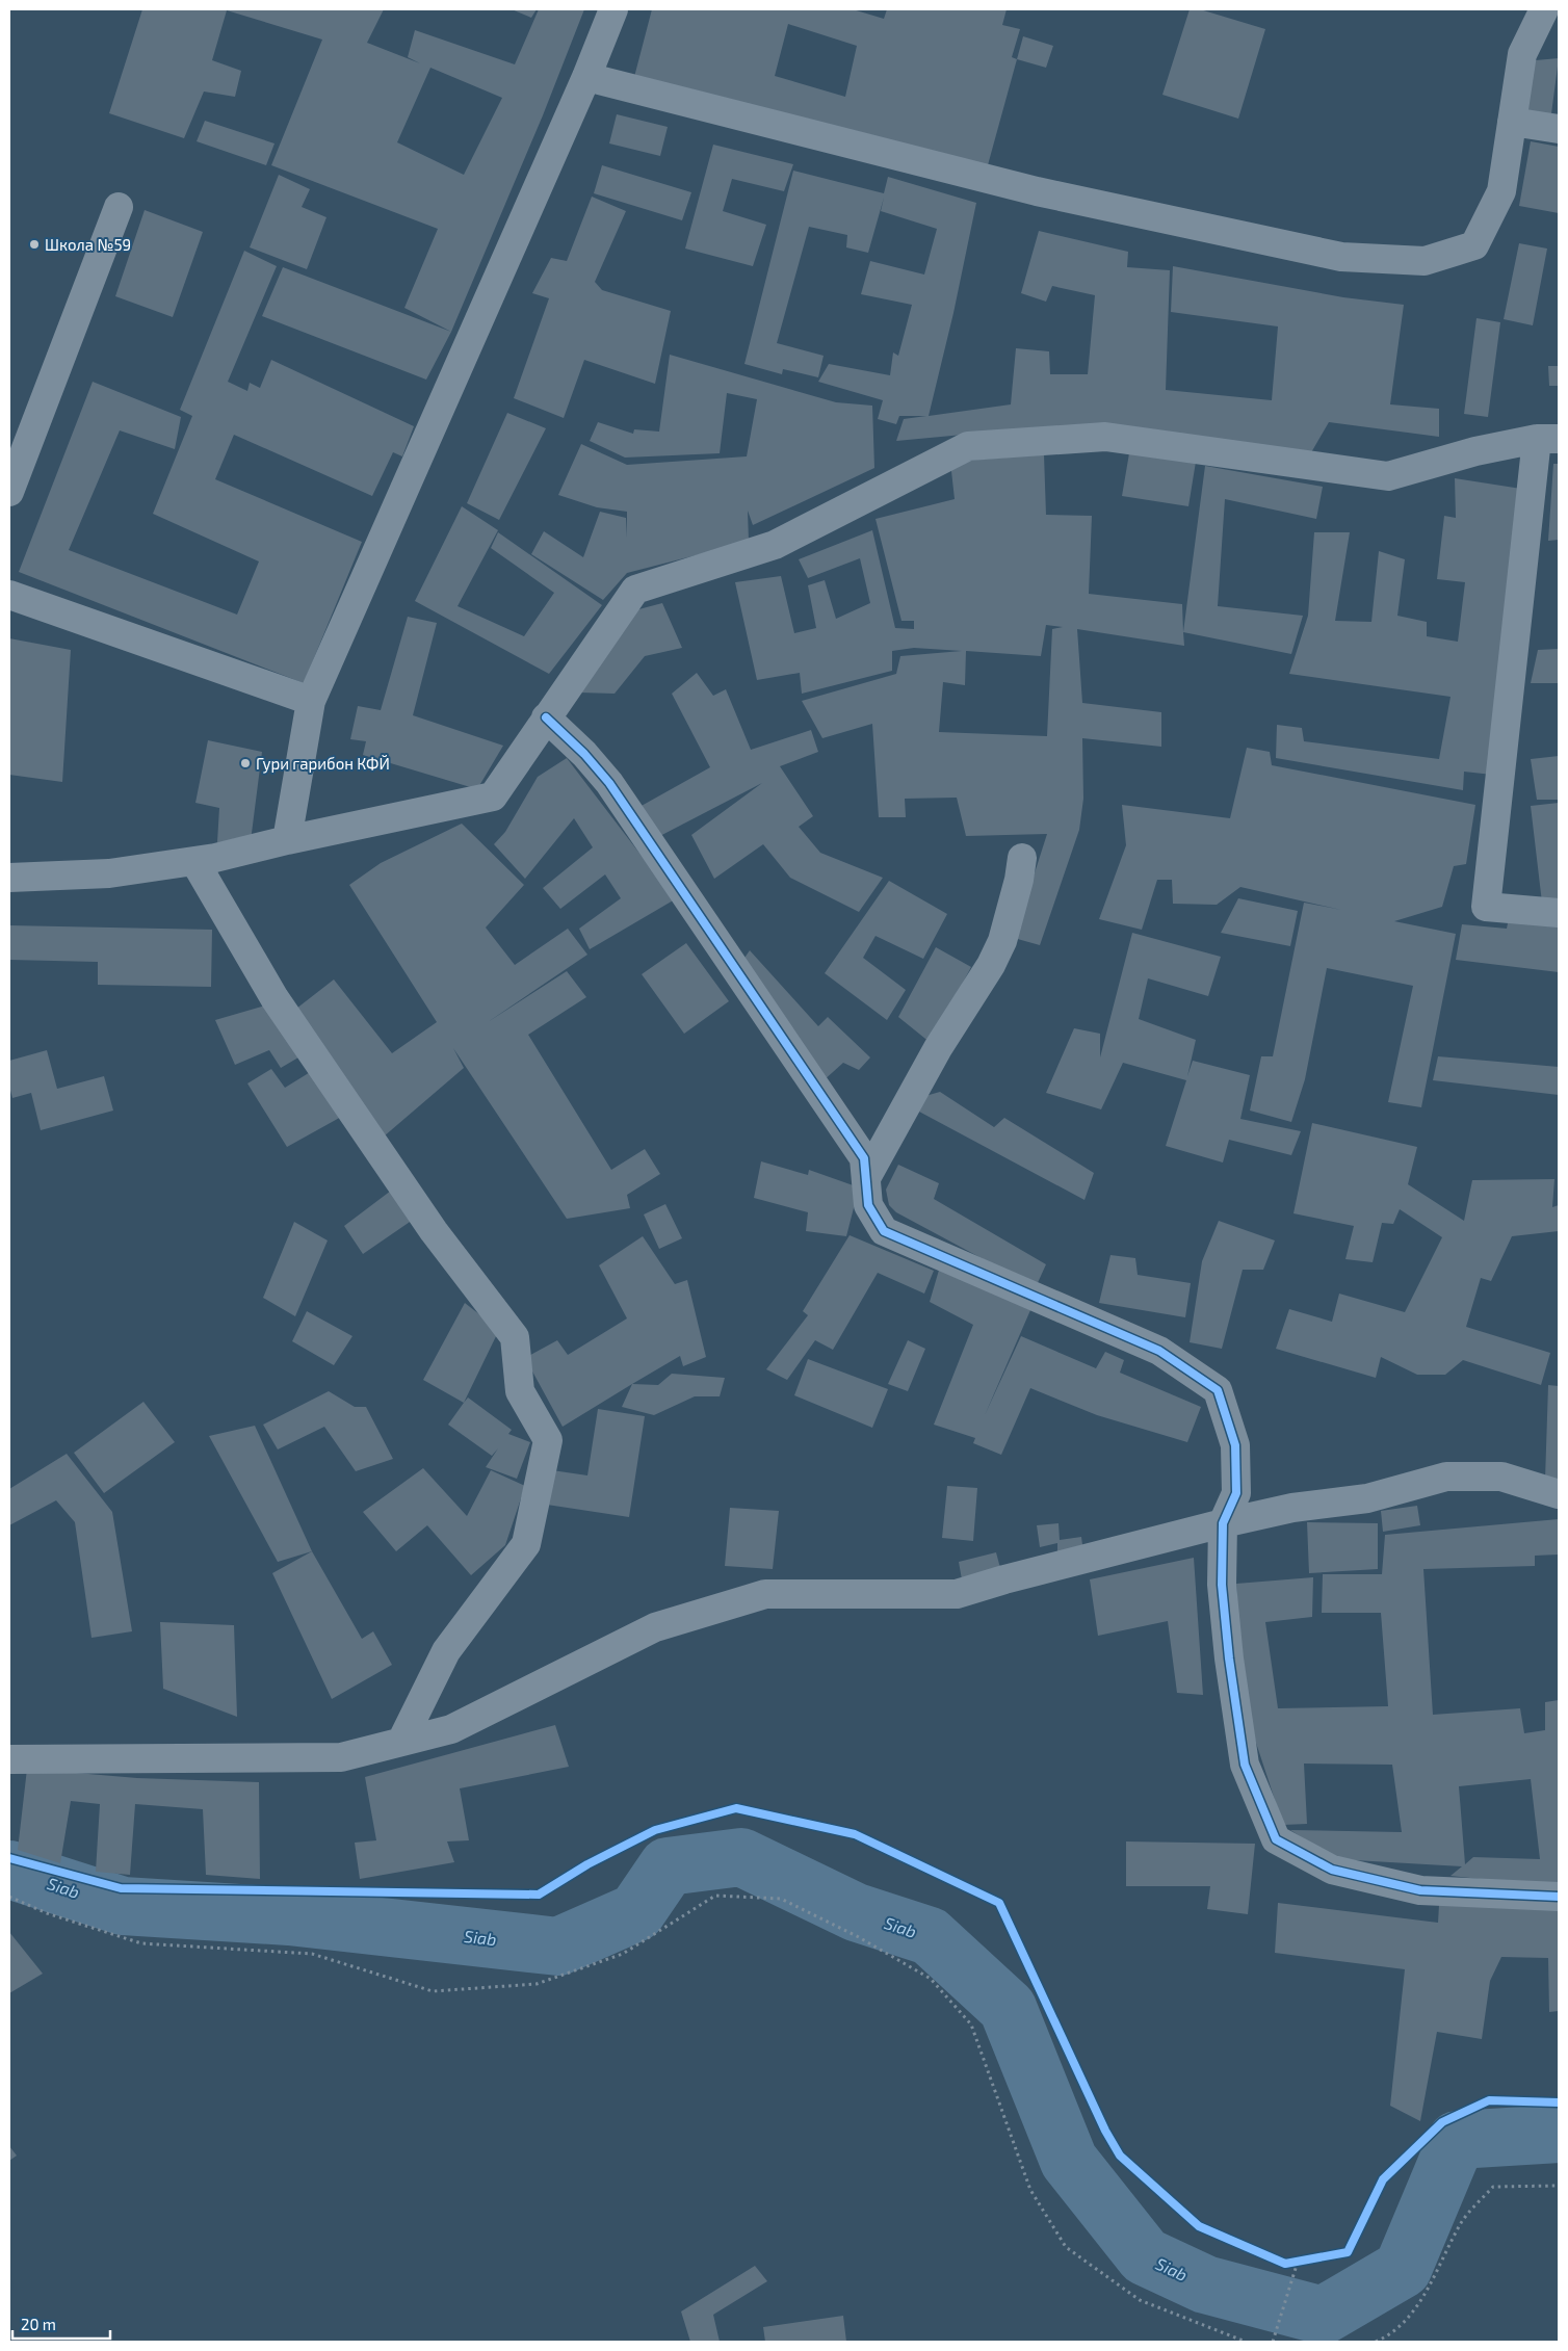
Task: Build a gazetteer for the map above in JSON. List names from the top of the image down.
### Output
{
  "water": ["Siab"],
  "places": ["Школа №59", "Гури гарибон КФЙ"],
  "scale_bar": "20 m"
}
